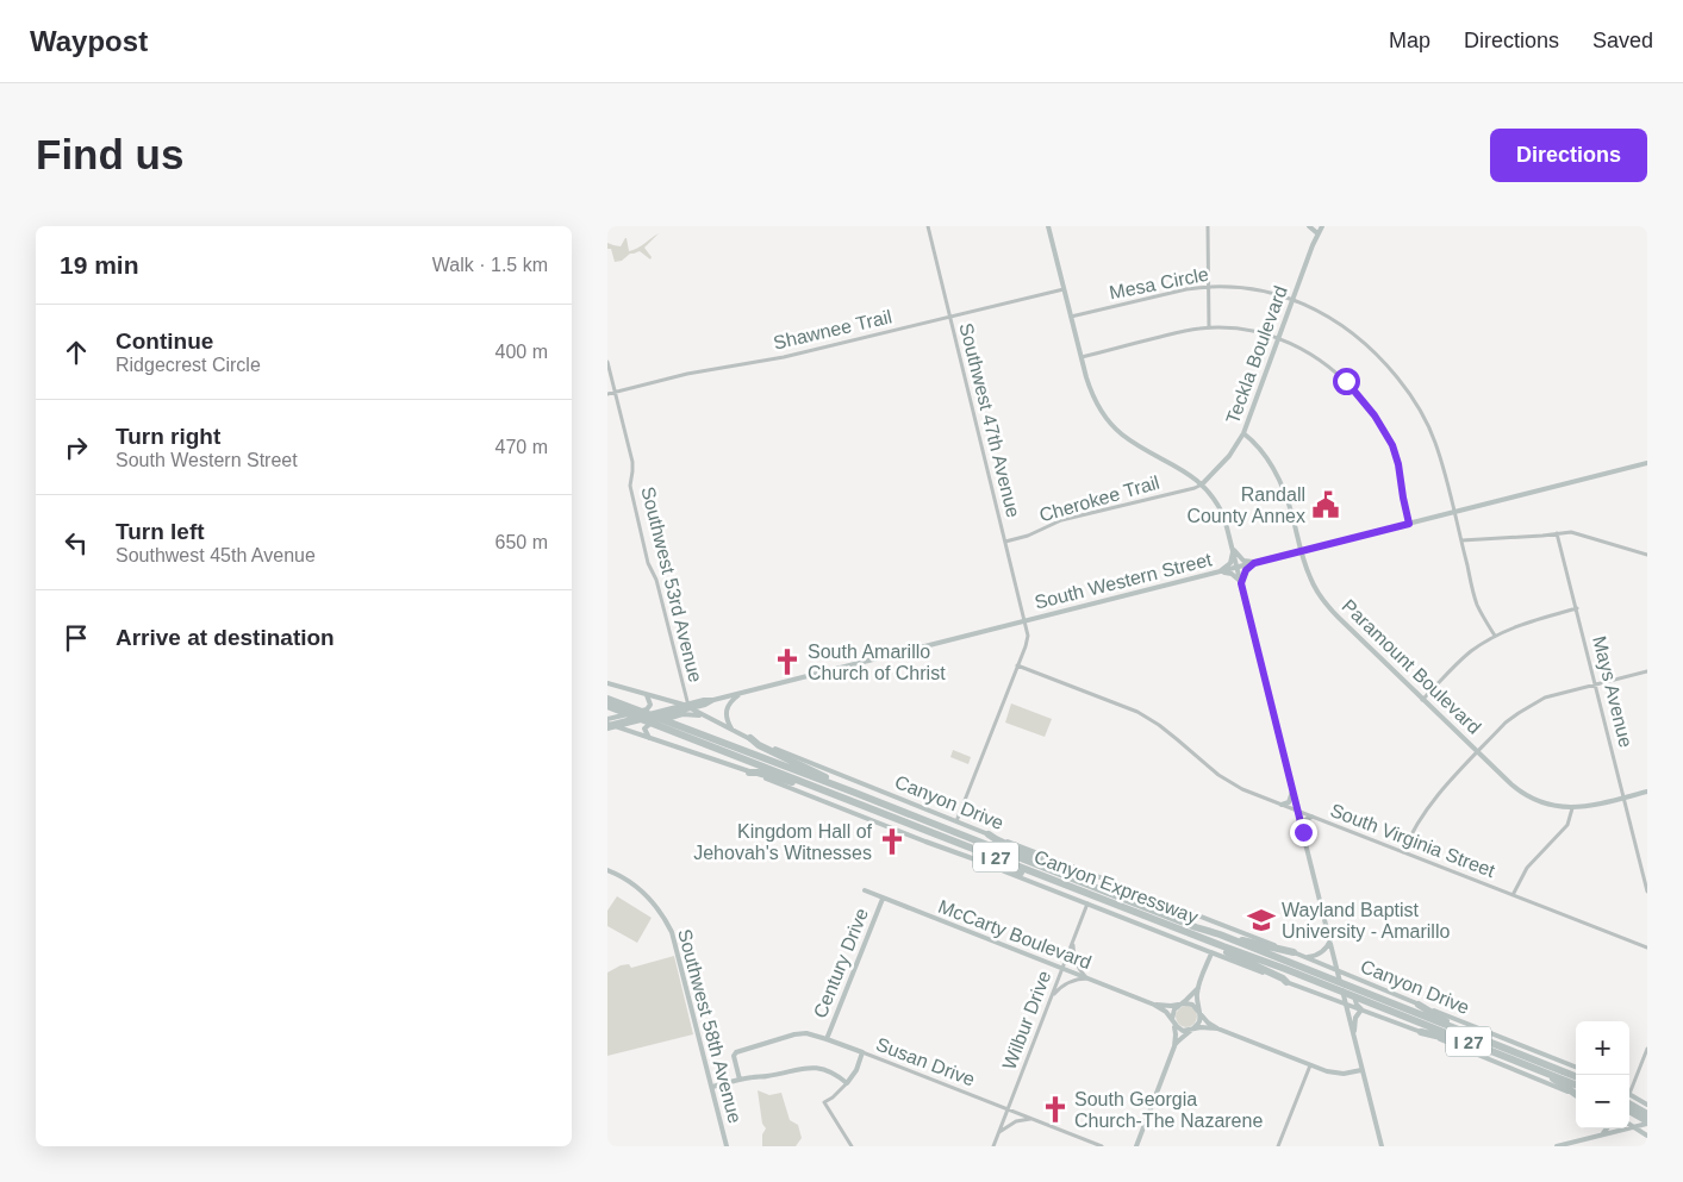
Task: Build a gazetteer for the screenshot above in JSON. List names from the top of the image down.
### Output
{
  "streets": {
    "highway": ["I 27", "Canyon Expressway"],
    "main road": [
      "Teckla Boulevard",
      "South Western Street",
      "Paramount Boulevard",
      "Canyon Drive",
      "McCarty Boulevard",
      "Century Drive",
      "Southwest 58th Avenue",
      "Susan Drive"
    ],
    "street": [
      "Mesa Circle",
      "Shawnee Trail",
      "Southwest 47th Avenue",
      "Cherokee Trail",
      "Southwest 53rd Avenue",
      "Mays Avenue",
      "South Virginia Street",
      "Wilbur Drive"
    ]
  },
  "crossings": [
    ["Mesa Circle", "Teckla Boulevard"],
    ["Mesa Circle", "South Western Street"],
    ["Shawnee Trail", "Southwest 47th Avenue"],
    ["Shawnee Trail", "Southwest 53rd Avenue"],
    ["Teckla Boulevard", "Cherokee Trail"],
    ["Teckla Boulevard", "Paramount Boulevard"],
    ["Southwest 47th Avenue", "Cherokee Trail"],
    ["Southwest 47th Avenue", "South Western Street"],
    ["Southwest 47th Avenue", "Canyon Drive"],
    ["Southwest 47th Avenue", "South Virginia Street"],
    ["South Western Street", "Southwest 53rd Avenue"],
    ["South Western Street", "Paramount Boulevard"],
    ["South Western Street", "Canyon Drive"],
    ["Southwest 53rd Avenue", "Canyon Drive"],
    ["Paramount Boulevard", "Mays Avenue"],
    ["Canyon Drive", "Wilbur Drive"],
    ["McCarty Boulevard", "Century Drive"],
    ["McCarty Boulevard", "Wilbur Drive"],
    ["Century Drive", "Susan Drive"],
    ["Wilbur Drive", "Susan Drive"]
  ],
  "places": {
    "public building": ["Randall County Annex"],
    "church": ["South Amarillo Church of Christ", "Kingdom Hall of Jehovah's Witnesses", "South Georgia Church-The Nazarene"],
    "school or university": ["Wayland Baptist University - Amarillo"]
  },
  "page": {
    "header": "Waypost",
    "nav": ["Map", "Directions", "Saved"],
    "buttons": "Directions",
    "title": "Find us",
    "heading": ["19 min", "Walk · 1.5 km"],
    "list": [
      ["Continue", "Ridgecrest Circle", "400 m"],
      ["Turn right", "South Western Street", "470 m"],
      ["Turn left", "Southwest 45th Avenue", "650 m"],
      "Arrive at destination"
    ],
    "map_buttons": ["+", "−"]
  }
}
